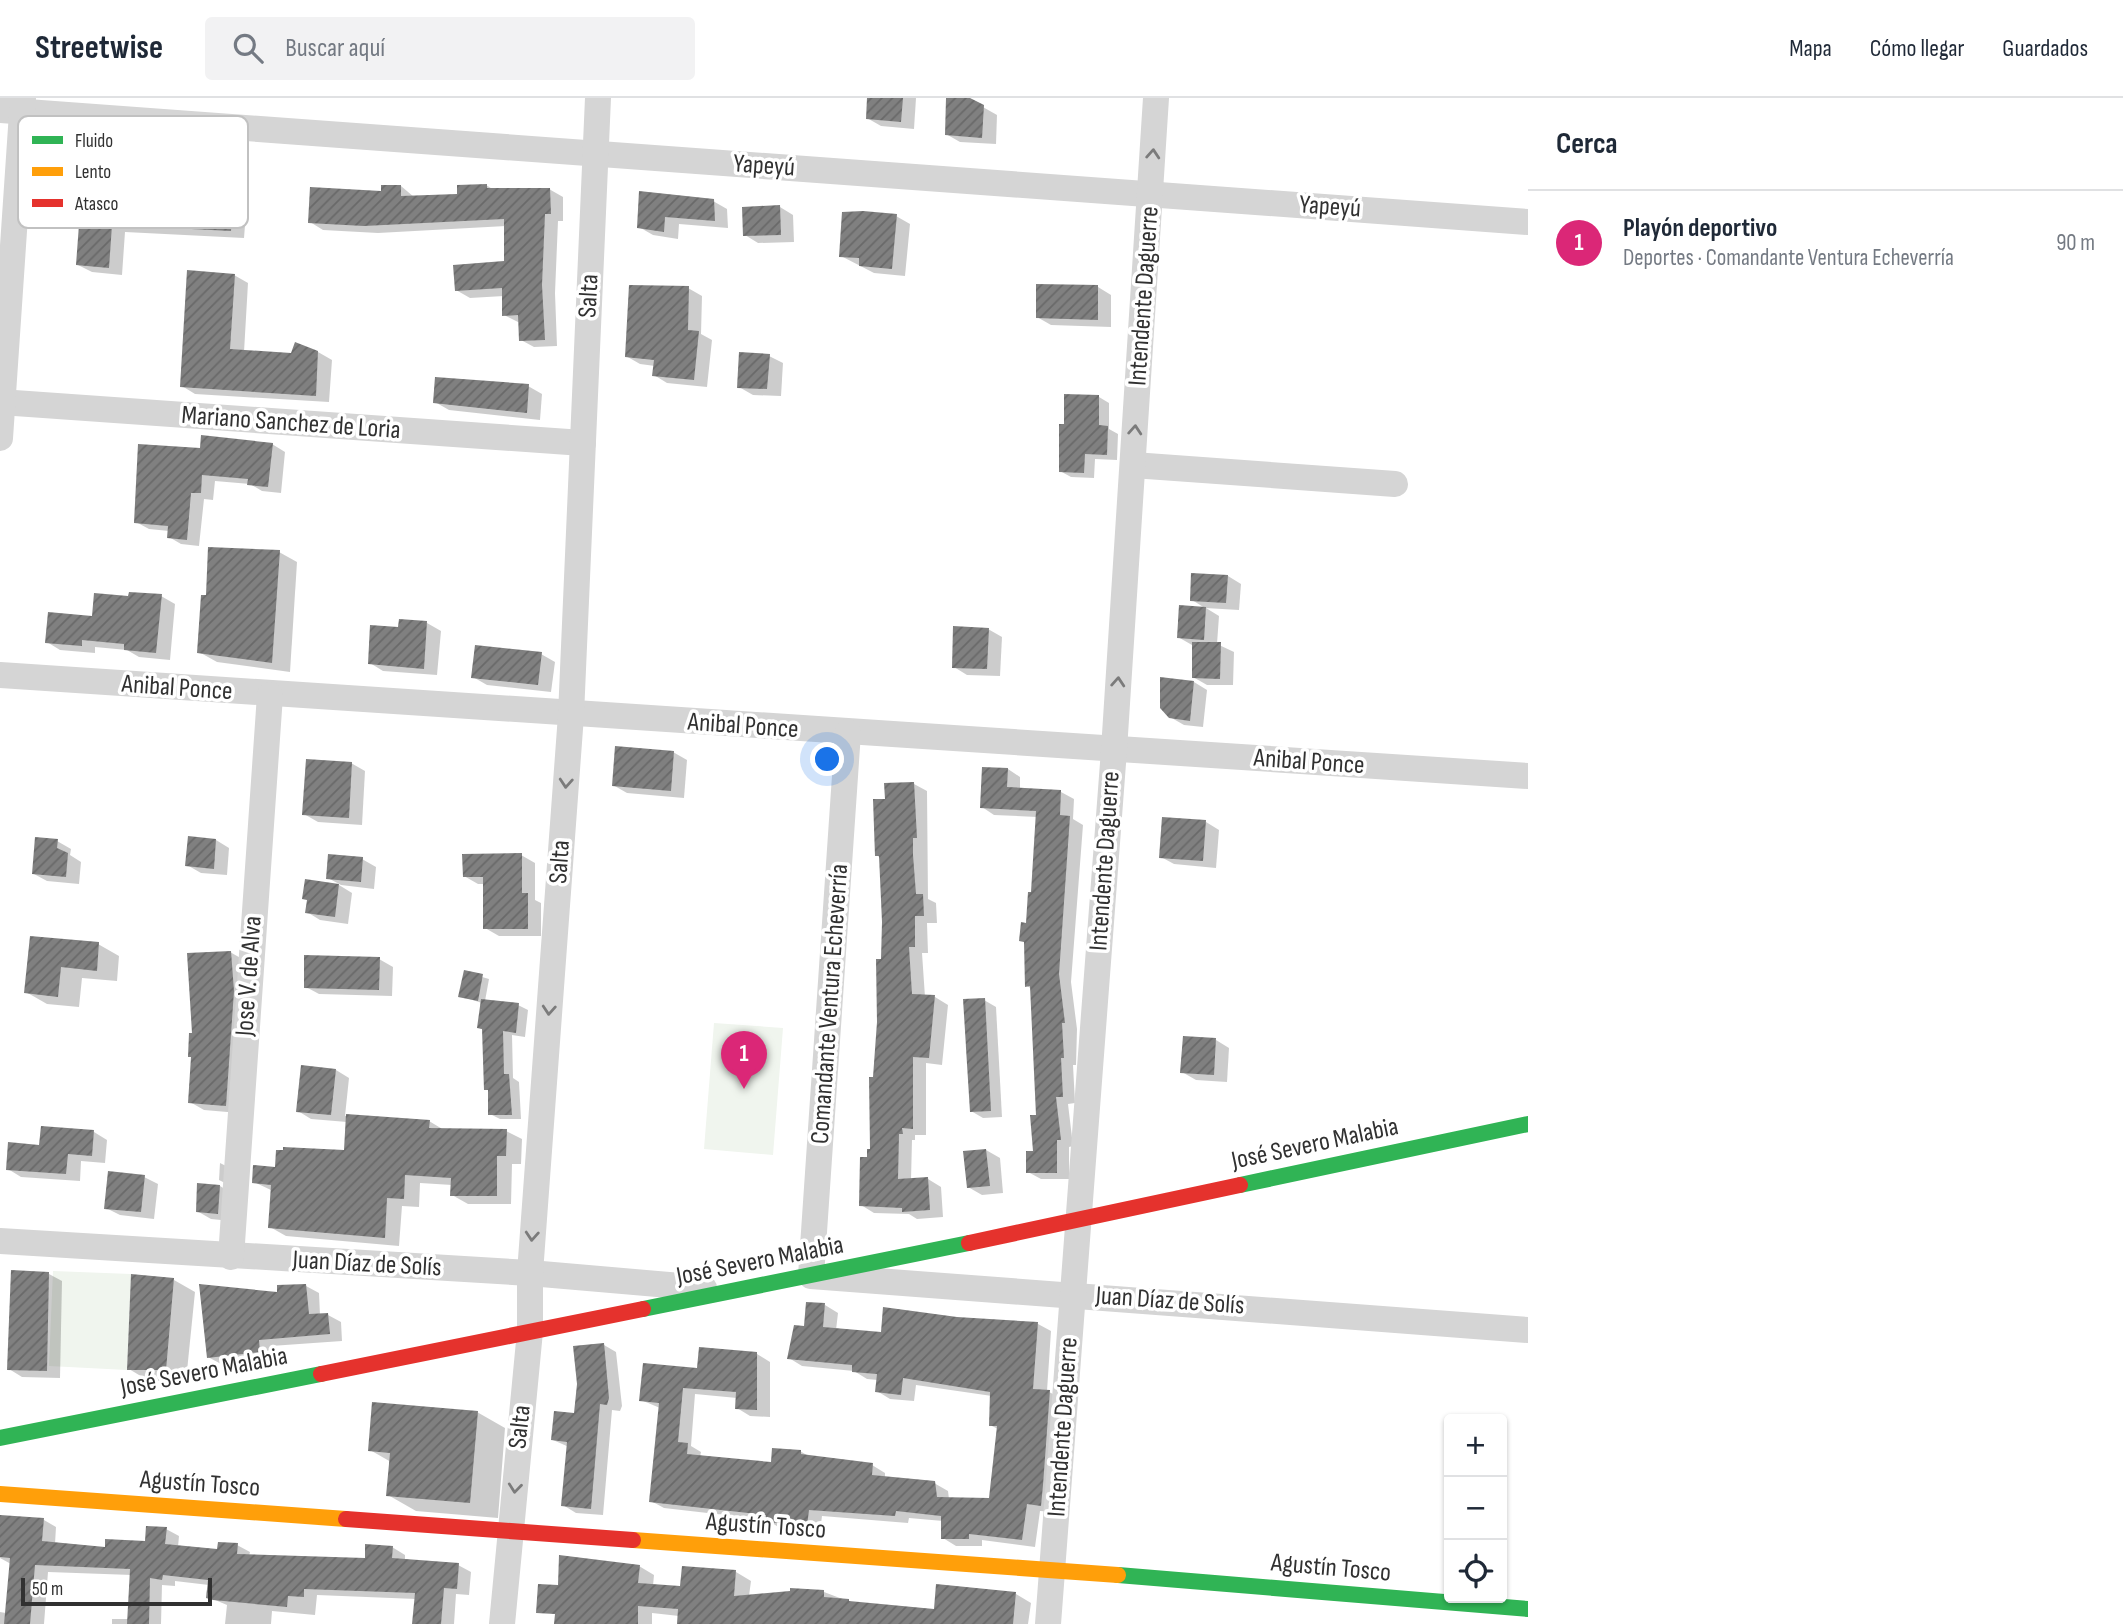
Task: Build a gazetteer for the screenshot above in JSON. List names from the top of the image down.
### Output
{
  "streets": {
    "street": [
      "Yapeyú",
      "Salta",
      "Intendente Daguerre",
      "Mariano Sanchez de Loria",
      "Anibal Ponce",
      "Jose V. de Alva",
      "Comandante Ventura Echeverría",
      "José Severo Malabia",
      "Juan Díaz de Solís",
      "Agustín Tosco"
    ]
  },
  "crossings": [
    ["Yapeyú", "Salta"],
    ["Yapeyú", "Intendente Daguerre"],
    ["Salta", "Mariano Sanchez de Loria"],
    ["Salta", "Anibal Ponce"],
    ["Salta", "José Severo Malabia"],
    ["Salta", "Juan Díaz de Solís"],
    ["Salta", "Agustín Tosco"],
    ["Intendente Daguerre", "Anibal Ponce"],
    ["Intendente Daguerre", "José Severo Malabia"],
    ["Intendente Daguerre", "Juan Díaz de Solís"],
    ["Intendente Daguerre", "Agustín Tosco"],
    ["Anibal Ponce", "Jose V. de Alva"],
    ["Anibal Ponce", "Comandante Ventura Echeverría"],
    ["Jose V. de Alva", "Juan Díaz de Solís"],
    ["Comandante Ventura Echeverría", "José Severo Malabia"],
    ["Comandante Ventura Echeverría", "Juan Díaz de Solís"],
    ["José Severo Malabia", "Juan Díaz de Solís"]
  ],
  "one_way": ["Salta", "Intendente Daguerre"],
  "legend": ["Fluido", "Lento", "Atasco"],
  "scale_bar": "50 m",
  "page": {
    "header": "Streetwise",
    "search": "Buscar aquí",
    "nav": ["Mapa", "Cómo llegar", "Guardados"],
    "heading": "Cerca",
    "list": [
      {
        "mark": "1",
        "name": "Playón deportivo",
        "note": "Deportes · Comandante Ventura Echeverría",
        "value": "90 m"
      }
    ],
    "pins": "1",
    "map_buttons": ["+", "−"],
    "scale": "50 m"
  }
}
